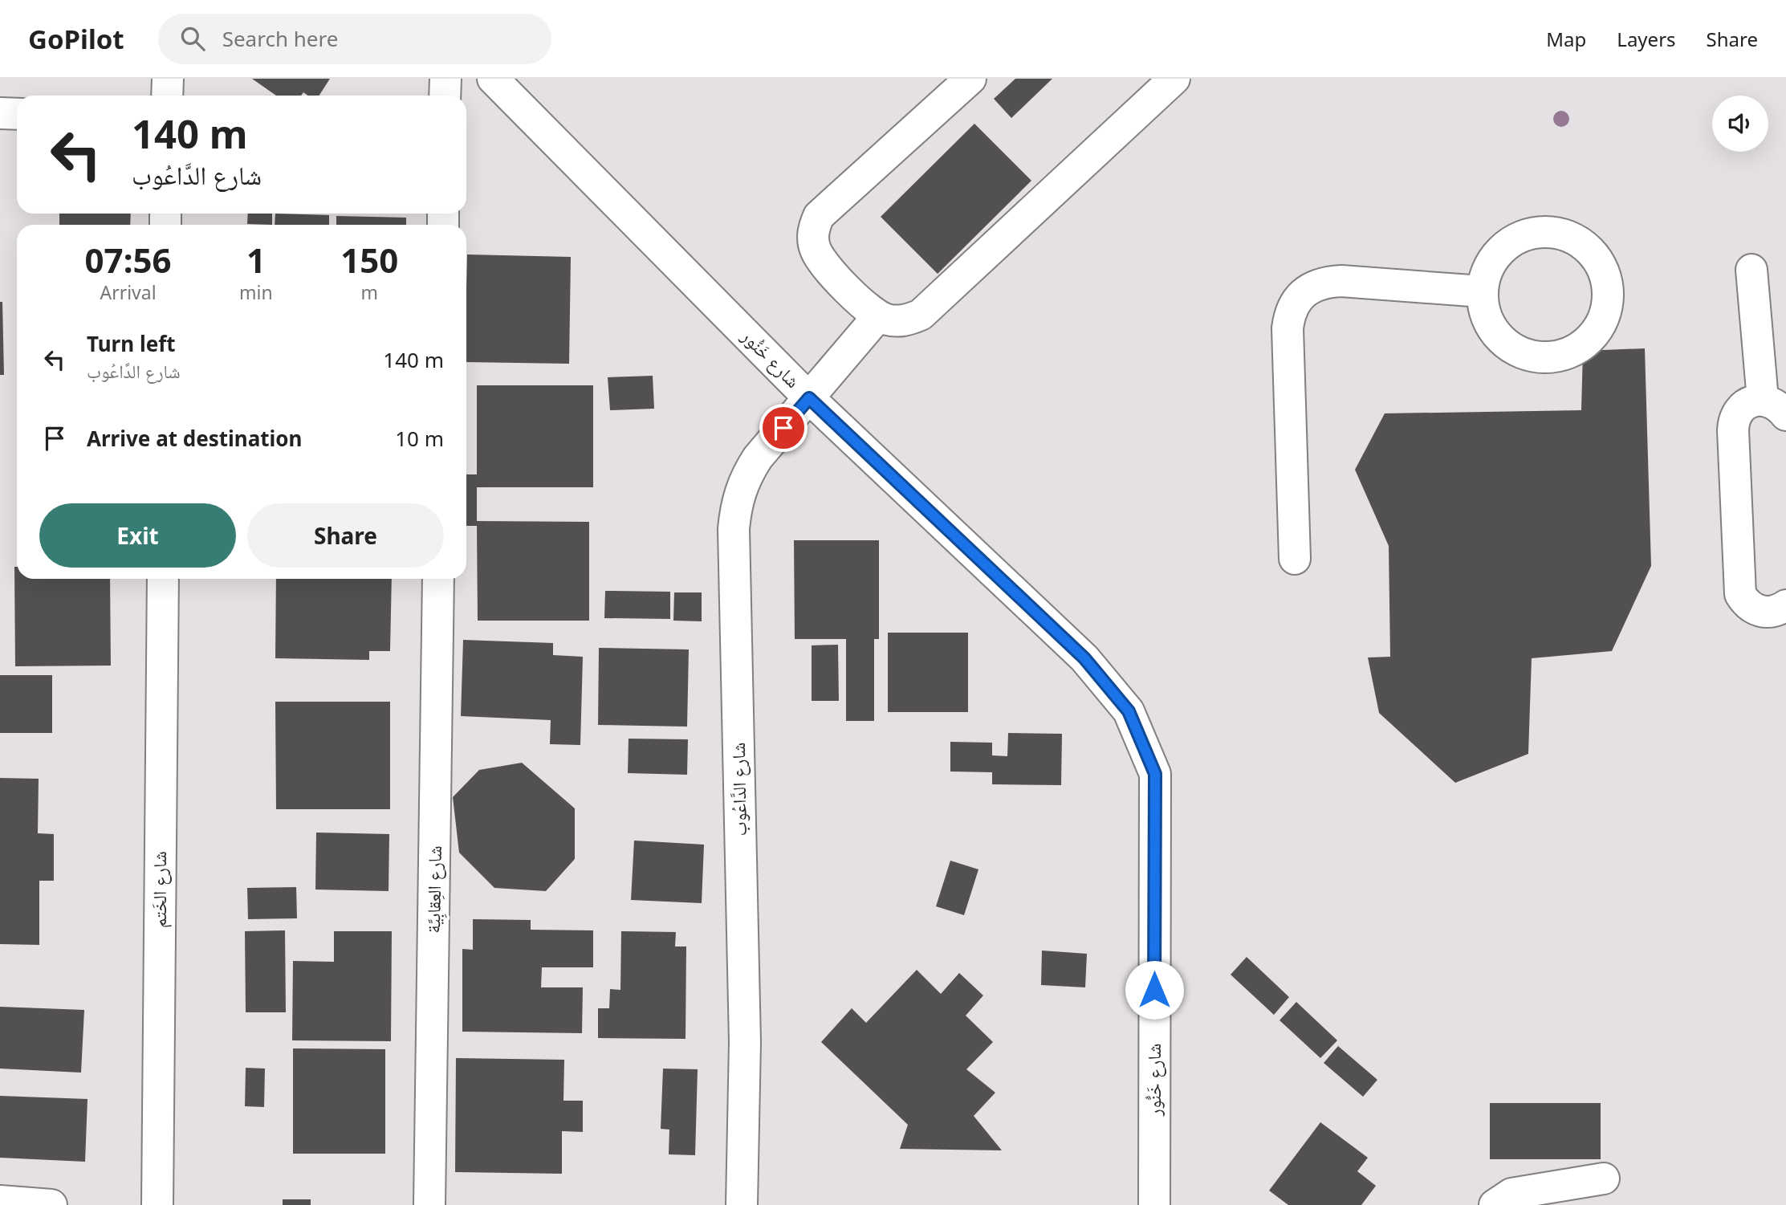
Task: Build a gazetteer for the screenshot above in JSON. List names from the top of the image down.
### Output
{
  "streets": {
    "street": [
      "شارع خَنُّور",
      "شارع الدَّاعُوب",
      "شارع الخَتم",
      "شارع العِقابِيَّة"
    ]
  },
  "crossings": [
    ["شارع خَنُّور", "شارع الدَّاعُوب"]
  ],
  "page": {
    "header": "GoPilot",
    "search": "Search here",
    "nav": ["Map", "Layers", "Share"],
    "turn": ["140 m", "شارع الدَّاعُوب"],
    "eta": [
      "07:56",
      "Arrival",
      "1",
      "min",
      "150",
      "m"
    ],
    "list": [
      {
        "name": "Turn left",
        "note": "شارع الدَّاعُوب",
        "value": "140 m"
      },
      {
        "name": "Arrive at destination",
        "value": "10 m"
      }
    ],
    "buttons": ["Exit", "Share"]
  }
}
